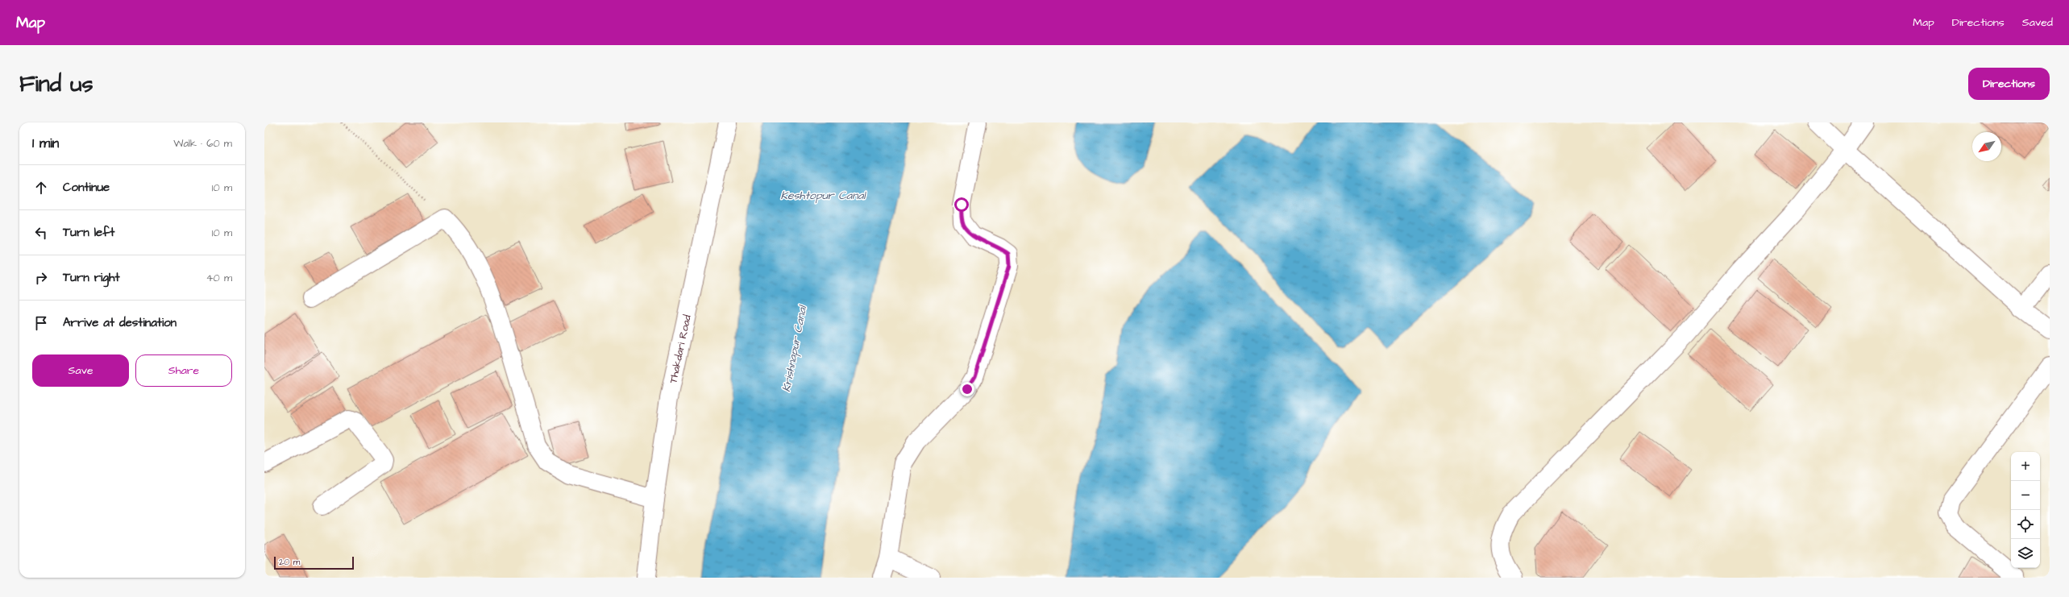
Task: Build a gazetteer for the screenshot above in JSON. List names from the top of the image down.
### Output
{
  "streets": {
    "street": ["Thakdari Road"]
  },
  "water": ["Keshtopur Canal", "Krishnapur Canal"],
  "scale_bar": "20 m",
  "north": "bottom left",
  "page": {
    "header": "Map",
    "nav": ["Map", "Directions", "Saved"],
    "buttons": [
      "Directions",
      ["Save", "Share"]
    ],
    "title": "Find us",
    "heading": ["1 min", "Walk · 60 m"],
    "list": [
      ["Continue", "10 m"],
      ["Turn left", "10 m"],
      ["Turn right", "40 m"],
      "Arrive at destination"
    ],
    "map_buttons": ["+", "−"],
    "scale": "20 m"
  }
}
